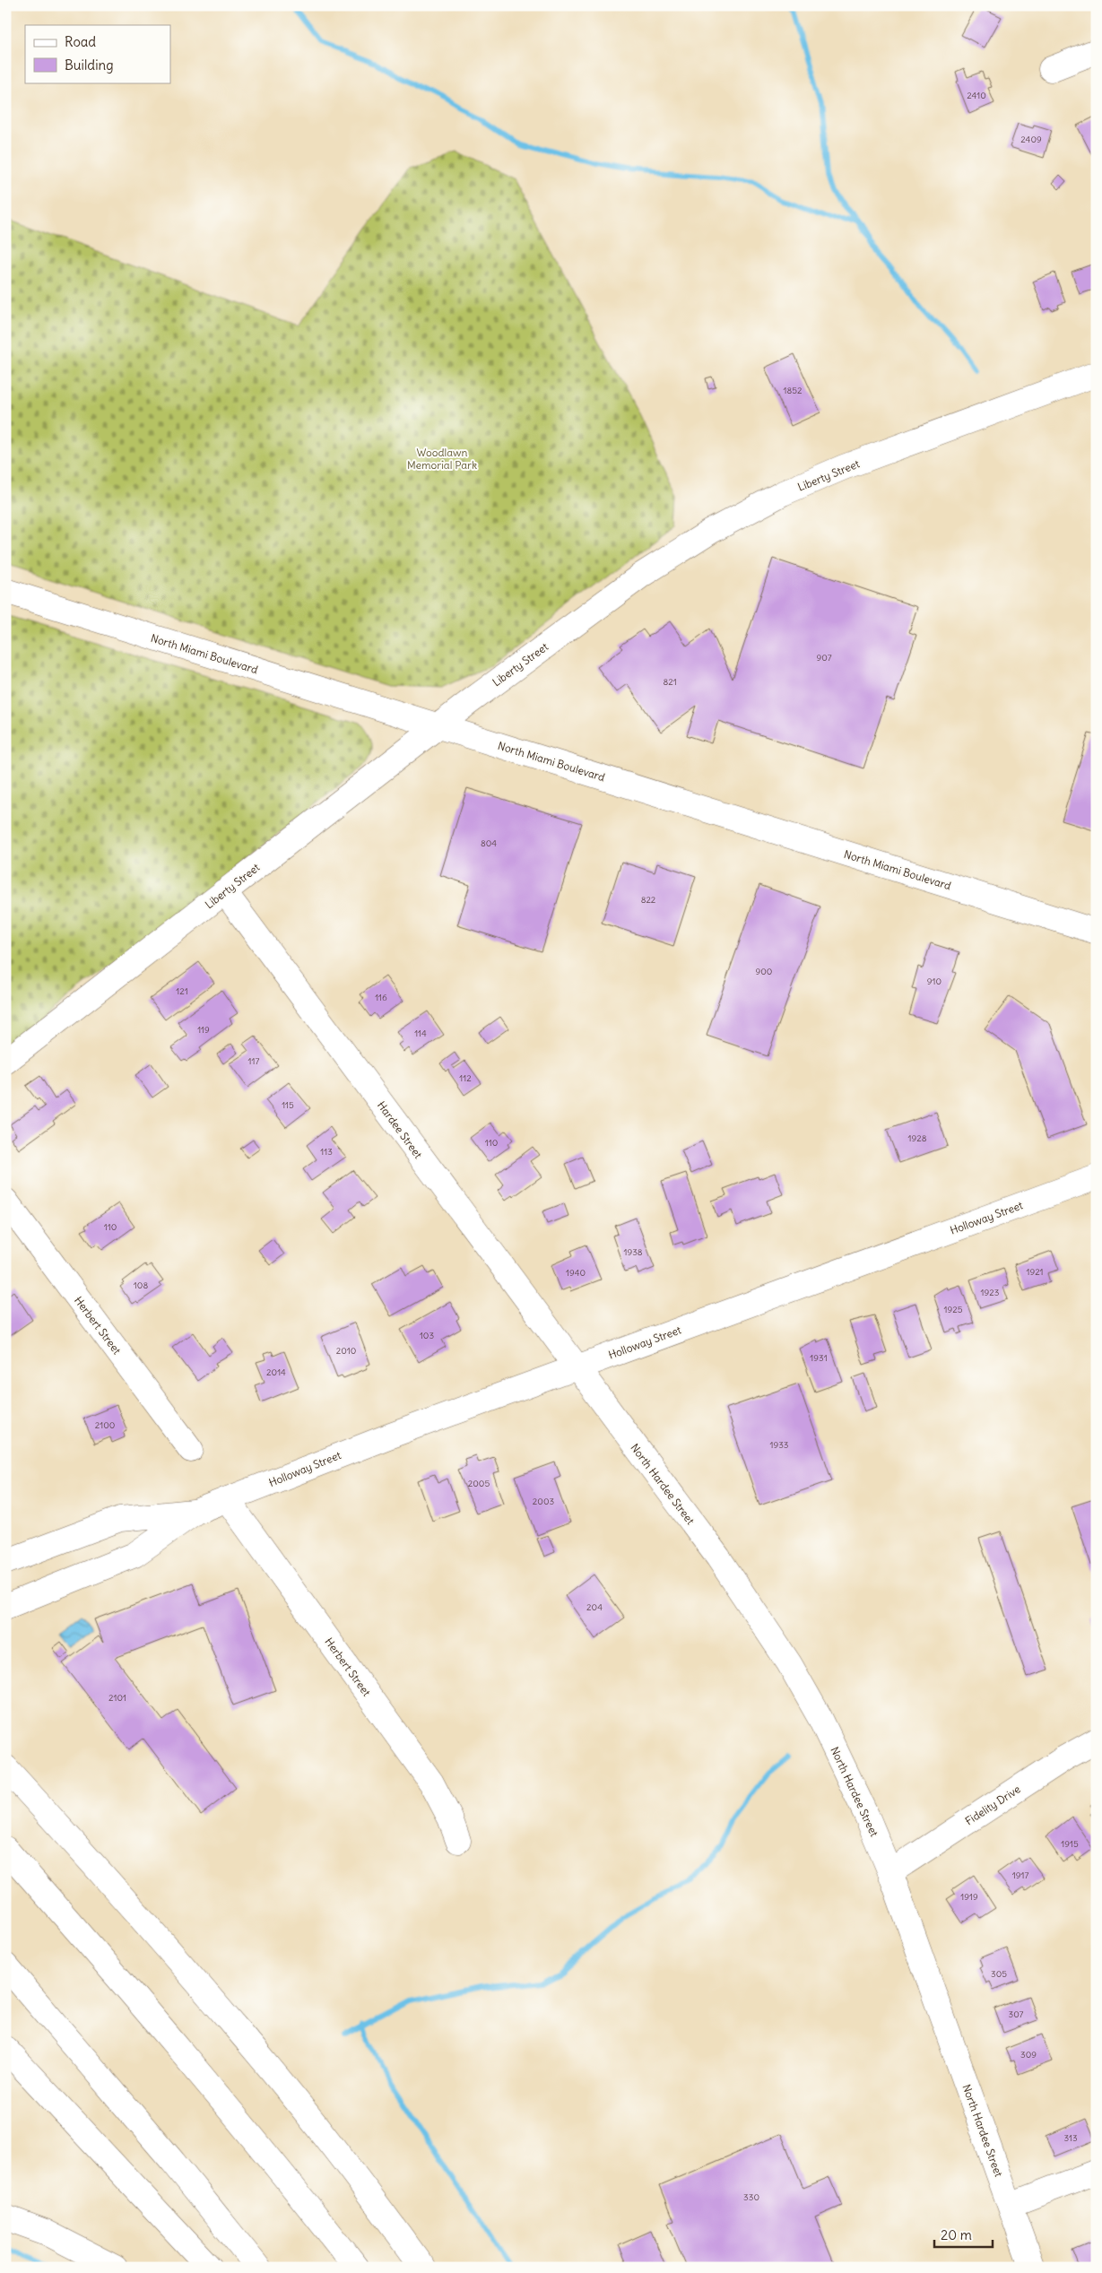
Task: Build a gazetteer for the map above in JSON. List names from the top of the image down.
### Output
{
  "streets": {
    "main road": [
      "Liberty Street",
      "North Miami Boulevard",
      "Hardee Street",
      "Holloway Street",
      "Herbert Street",
      "North Hardee Street",
      "Fidelity Drive"
    ]
  },
  "crossings": [
    ["Liberty Street", "North Miami Boulevard"],
    ["Liberty Street", "Hardee Street"],
    ["Hardee Street", "Holloway Street"],
    ["Hardee Street", "North Hardee Street"],
    ["Holloway Street", "Herbert Street"],
    ["Holloway Street", "North Hardee Street"],
    ["North Hardee Street", "Fidelity Drive"]
  ],
  "parks": ["Woodlawn Memorial Park"],
  "house_numbers": [
    "2410",
    "2409",
    "1852",
    "907",
    "821",
    "804",
    "822",
    "900",
    "910",
    "121",
    "116",
    "119",
    "114",
    "117",
    "112",
    "115",
    "1928",
    "110",
    "113",
    "110",
    "1938",
    "1921",
    "1940",
    "108",
    "1923",
    "1925",
    "103",
    "2010",
    "1931",
    "2014",
    "2100",
    "1933",
    "2005",
    "2003",
    "204",
    "2101",
    "1915",
    "1917",
    "1919",
    "305",
    "307",
    "309",
    "313",
    "330"
  ],
  "legend": ["Road", "Building"],
  "scale_bar": "20 m"
}
